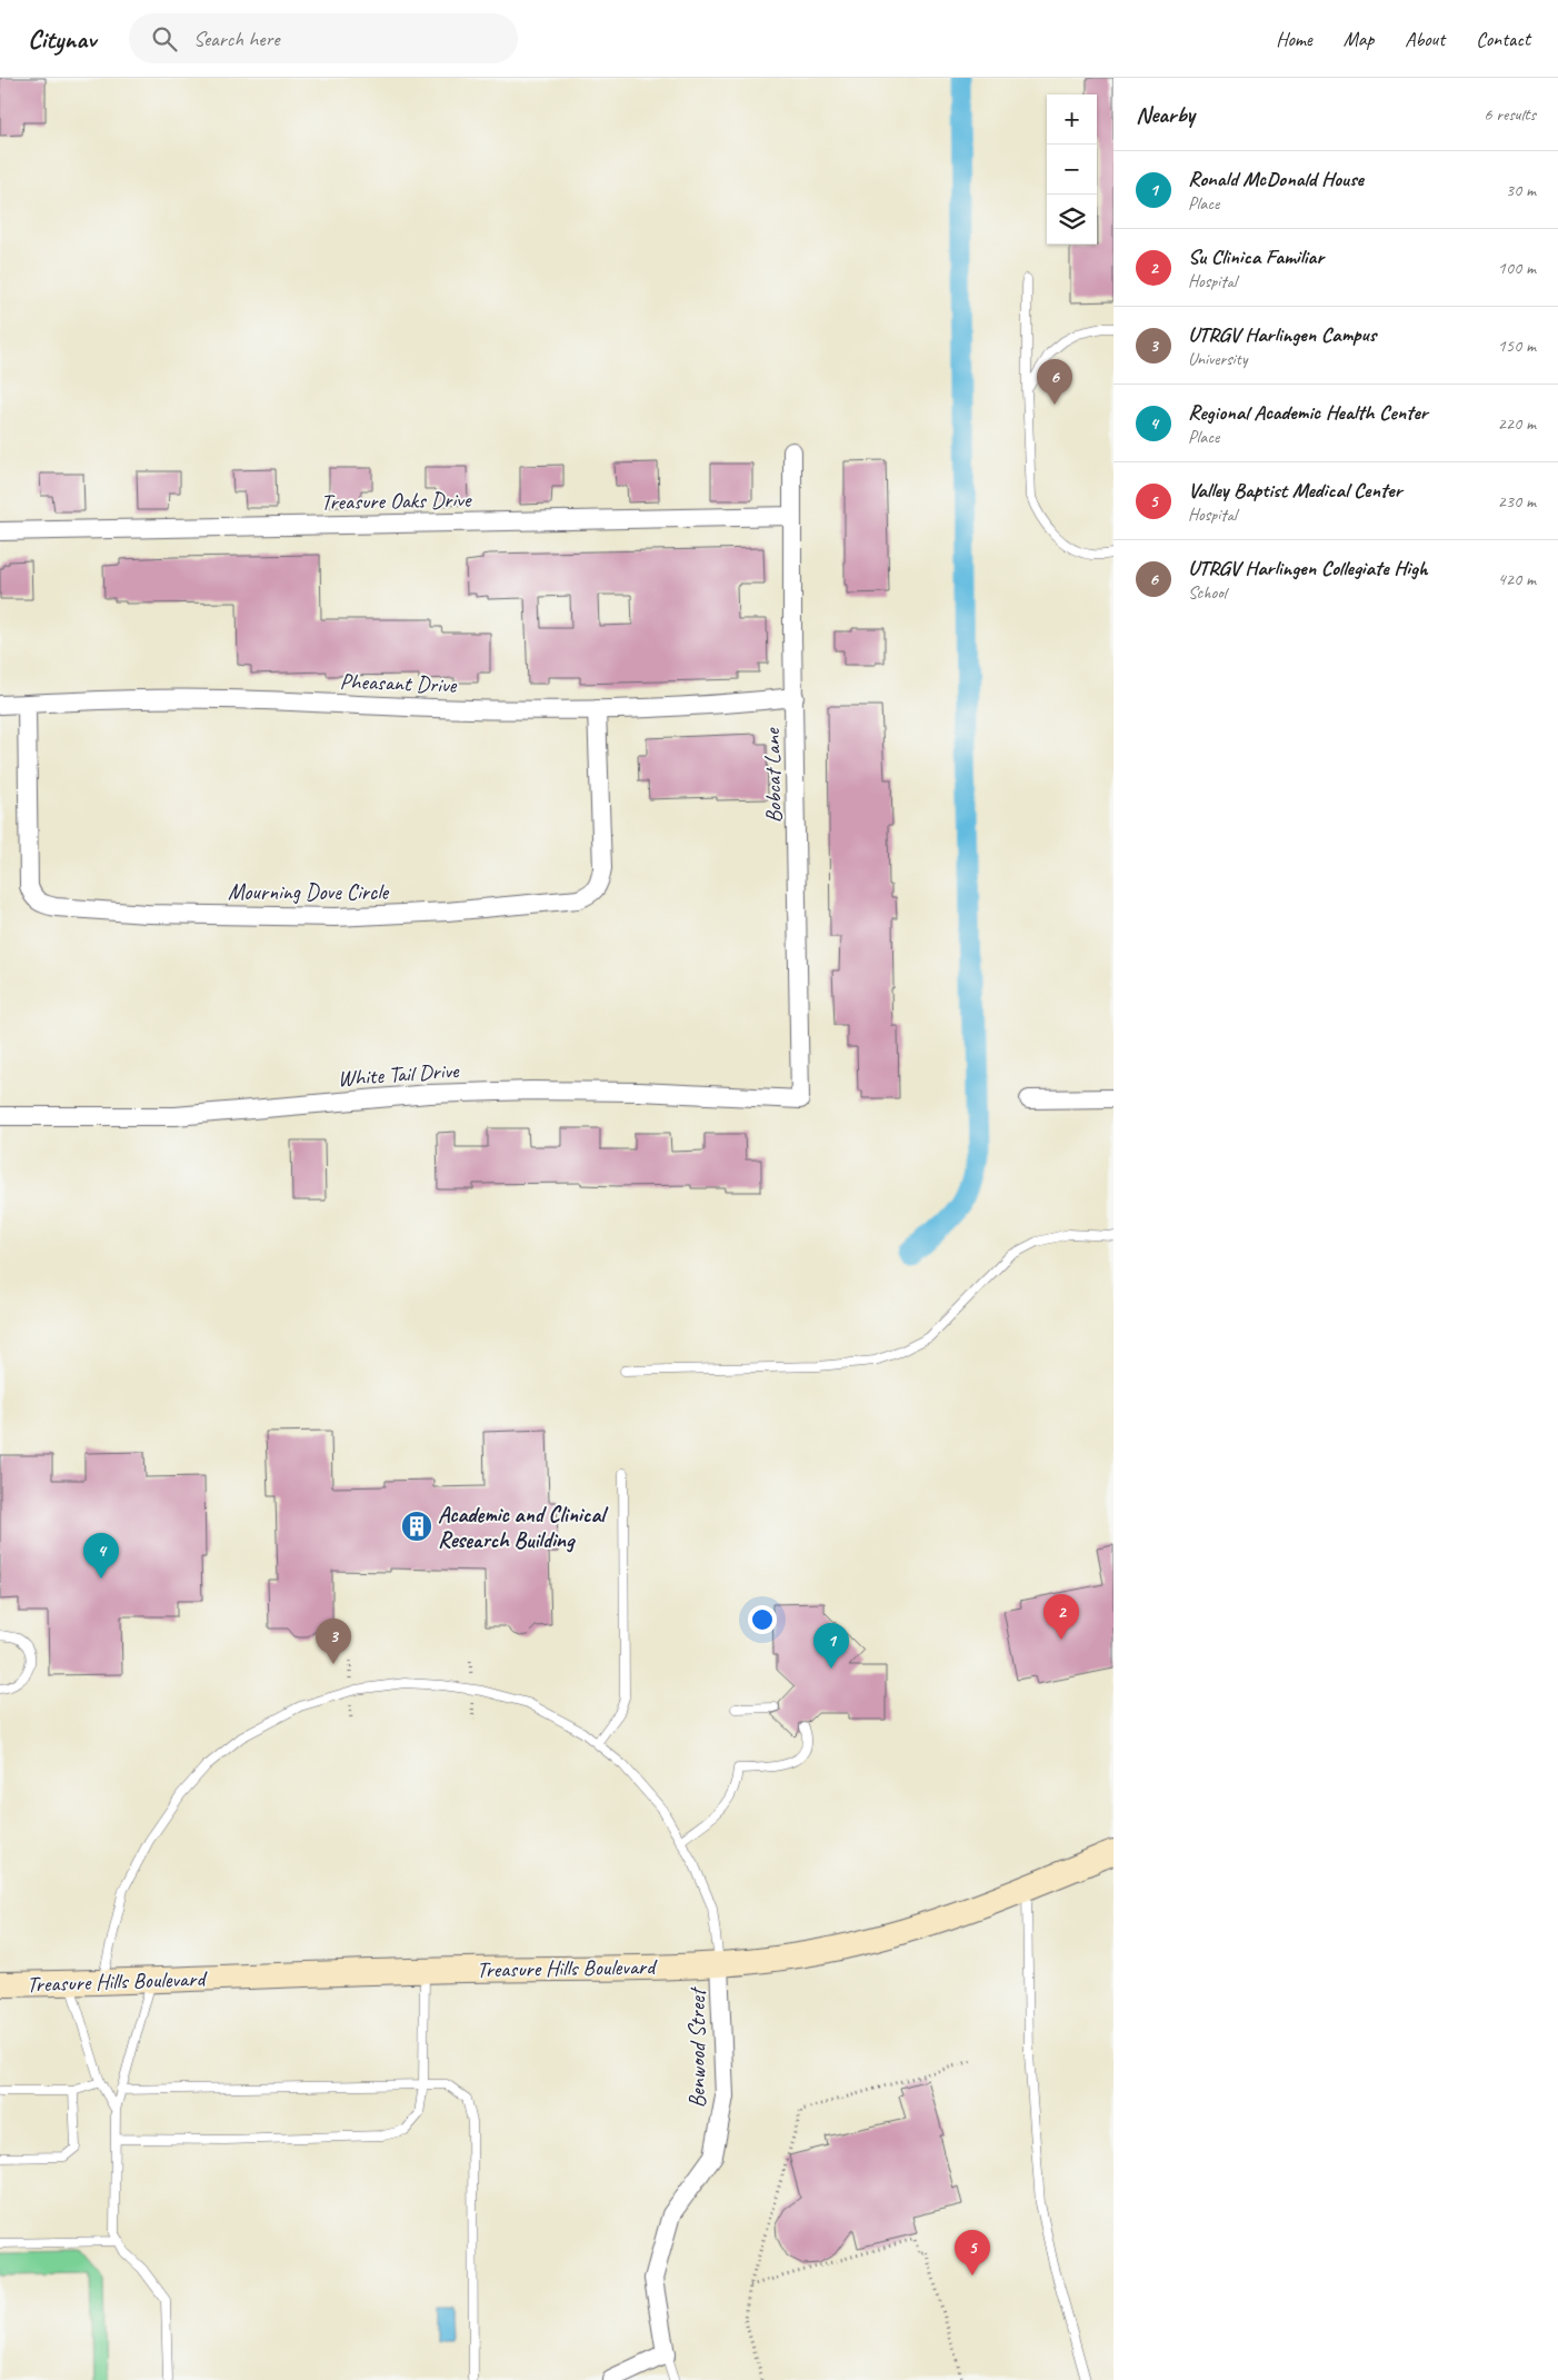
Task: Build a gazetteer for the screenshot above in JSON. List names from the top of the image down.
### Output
{
  "streets": {
    "street": [
      "Treasure Oaks Drive",
      "Pheasant Drive",
      "Bobcat Lane",
      "Mourning Dove Circle",
      "White Tail Drive",
      "Treasure Hills Boulevard",
      "Benwood Street"
    ]
  },
  "crossings": [
    ["Treasure Oaks Drive", "Bobcat Lane"],
    ["Pheasant Drive", "Bobcat Lane"],
    ["Pheasant Drive", "Mourning Dove Circle"],
    ["Bobcat Lane", "White Tail Drive"],
    ["Treasure Hills Boulevard", "Benwood Street"]
  ],
  "places": {
    "building": ["Academic and Clinical Research Building"]
  },
  "page": {
    "header": "Citynav",
    "search": "Search here",
    "nav": [
      "Home",
      "Map",
      "About",
      "Contact"
    ],
    "heading": ["Nearby", "6 results"],
    "map_buttons": ["+", "−"],
    "list": [
      {
        "mark": "1",
        "name": "Ronald McDonald House",
        "note": "Place",
        "value": "30 m"
      },
      {
        "mark": "2",
        "name": "Su Clinica Familiar",
        "note": "Hospital",
        "value": "100 m"
      },
      {
        "mark": "3",
        "name": "UTRGV Harlingen Campus",
        "note": "University",
        "value": "150 m"
      },
      {
        "mark": "4",
        "name": "Regional Academic Health Center",
        "note": "Place",
        "value": "220 m"
      },
      {
        "mark": "5",
        "name": "Valley Baptist Medical Center",
        "note": "Hospital",
        "value": "230 m"
      },
      {
        "mark": "6",
        "name": "UTRGV Harlingen Collegiate High",
        "note": "School",
        "value": "420 m"
      }
    ],
    "pins": [
      "6",
      "4",
      "2",
      "3",
      "1",
      "5"
    ]
  }
}
